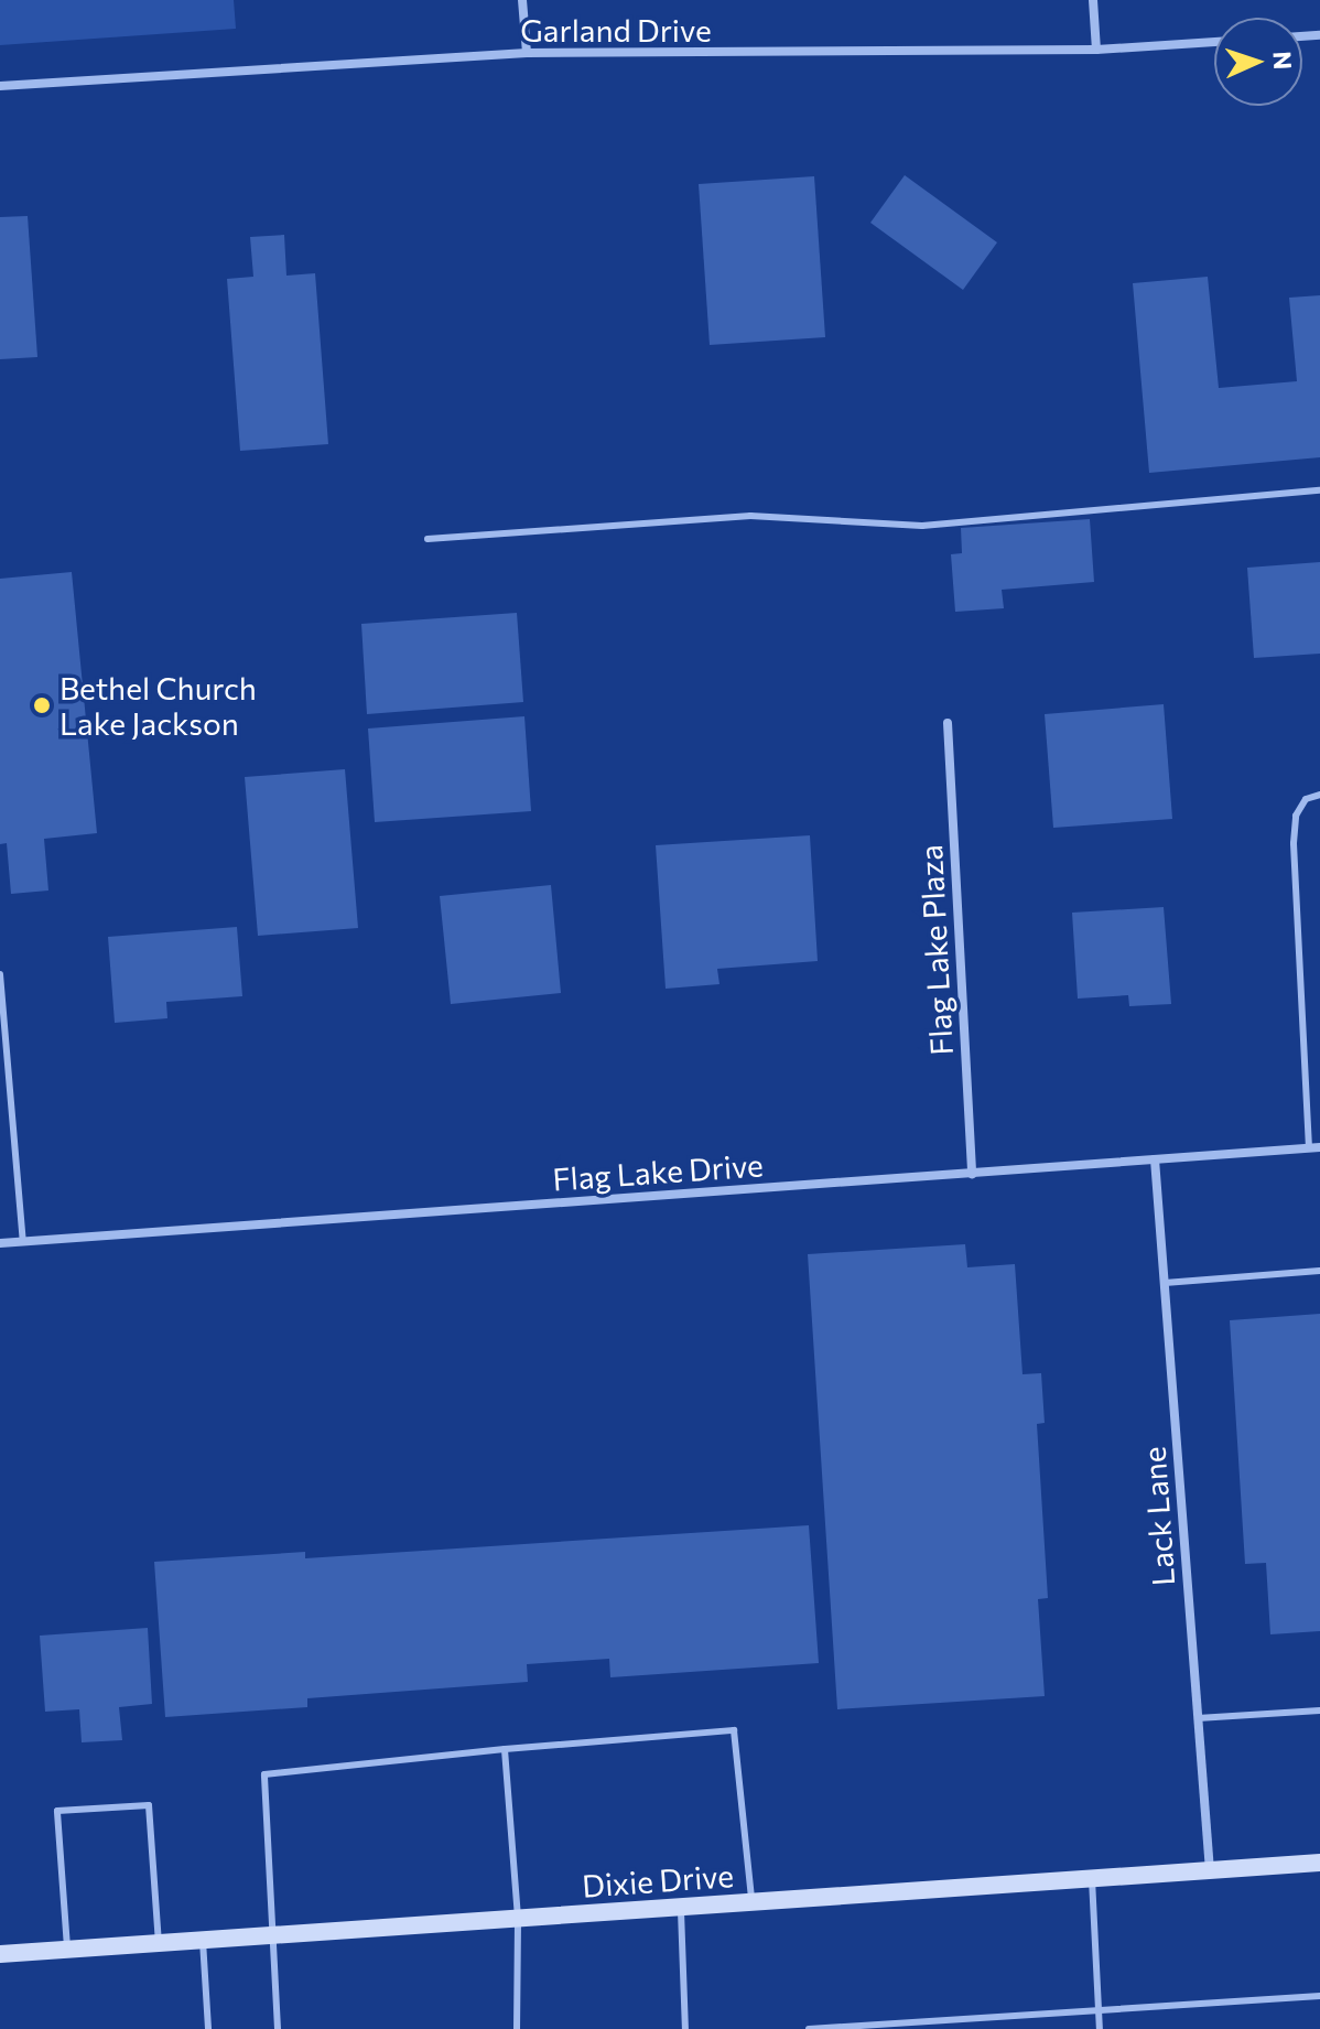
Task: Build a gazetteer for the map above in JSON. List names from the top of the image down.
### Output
{
  "streets": {
    "main road": ["Dixie Drive"],
    "street": [
      "Garland Drive",
      "Flag Lake Plaza",
      "Flag Lake Drive",
      "Lack Lane"
    ]
  },
  "crossings": [
    ["Flag Lake Plaza", "Flag Lake Drive"],
    ["Flag Lake Drive", "Lack Lane"],
    ["Lack Lane", "Dixie Drive"]
  ],
  "places": ["Bethel Church Lake Jackson"],
  "north": "right"
}
